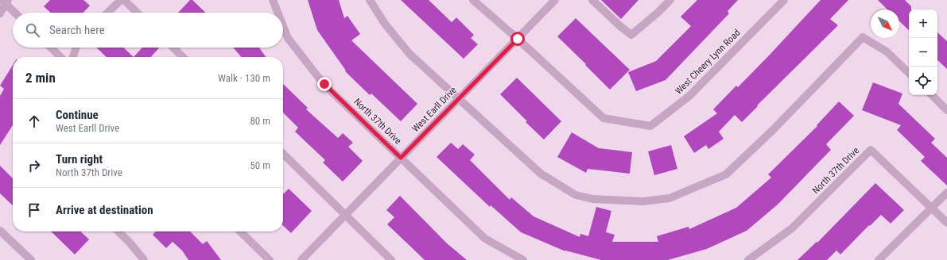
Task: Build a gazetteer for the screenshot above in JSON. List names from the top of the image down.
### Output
{
  "streets": {
    "street": ["West Cheery Lynn Road", "West Earll Drive", "North 37th Drive"]
  },
  "crossings": [
    ["West Cheery Lynn Road", "West Earll Drive"],
    ["West Earll Drive", "North 37th Drive"]
  ],
  "north": "bottom right",
  "page": {
    "map_buttons": ["+", "−"],
    "search": "Search here",
    "heading": ["2 min", "Walk · 130 m"],
    "list": [
      ["Continue", "West Earll Drive", "80 m"],
      ["Turn right", "North 37th Drive", "50 m"],
      "Arrive at destination"
    ]
  }
}
